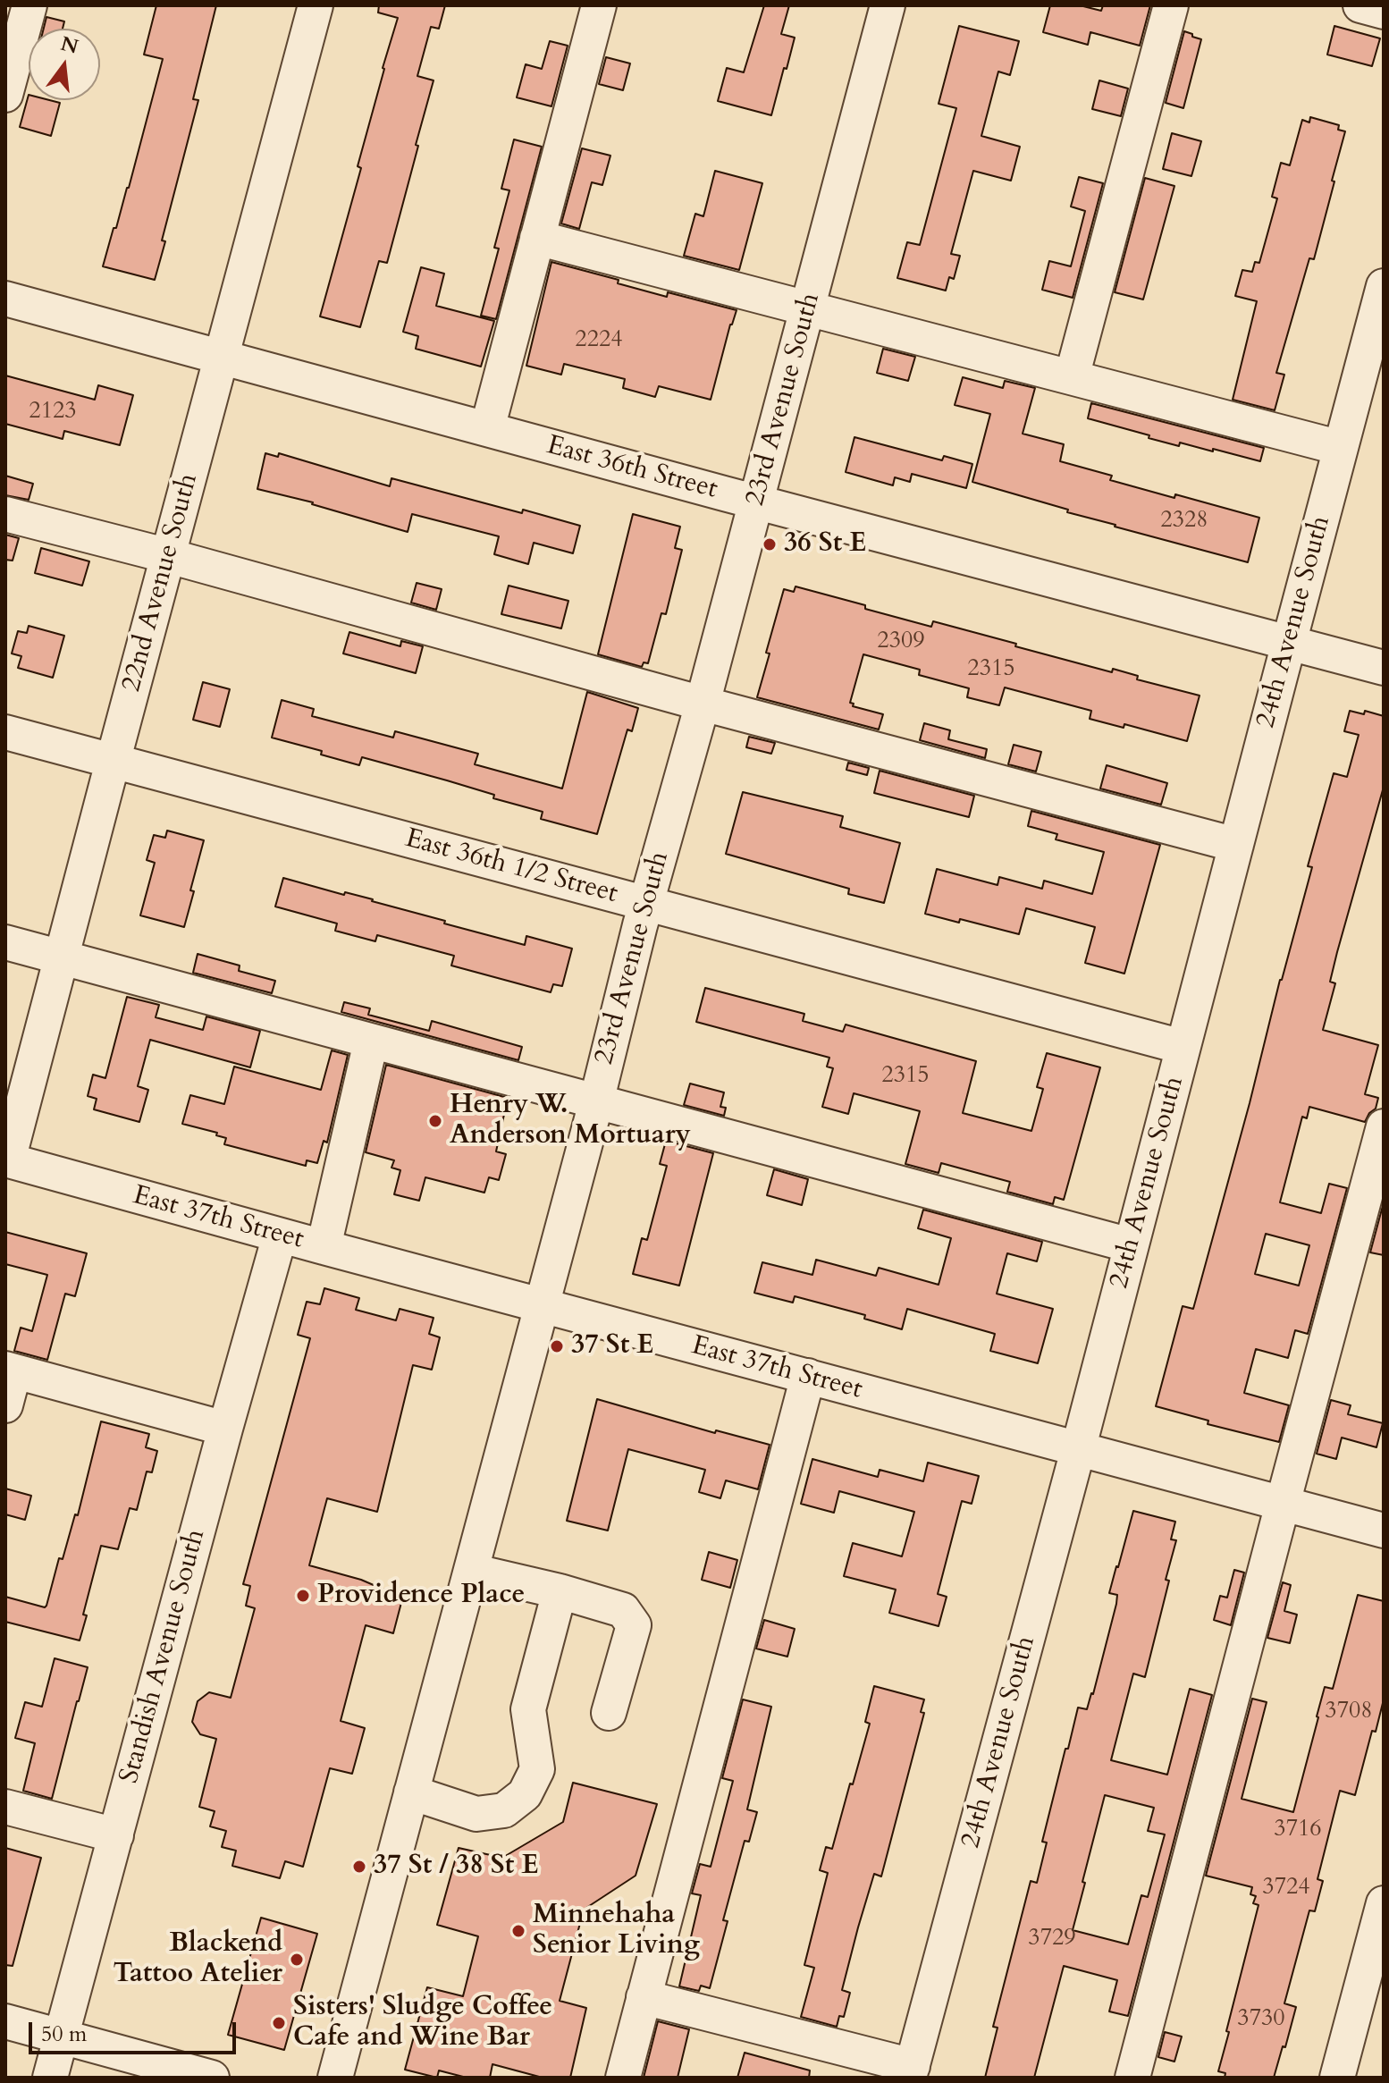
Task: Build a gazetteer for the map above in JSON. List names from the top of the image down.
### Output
{
  "streets": {
    "street": [
      "23rd Avenue South",
      "East 36th Street",
      "22nd Avenue South",
      "24th Avenue South",
      "East 36th 1/2 Street",
      "East 37th Street",
      "Standish Avenue South"
    ]
  },
  "crossings": [
    ["23rd Avenue South", "East 36th Street"],
    ["23rd Avenue South", "East 36th 1/2 Street"],
    ["23rd Avenue South", "East 37th Street"],
    ["East 36th Street", "22nd Avenue South"],
    ["East 36th Street", "24th Avenue South"],
    ["22nd Avenue South", "East 36th 1/2 Street"],
    ["22nd Avenue South", "East 37th Street"],
    ["24th Avenue South", "East 36th 1/2 Street"],
    ["24th Avenue South", "East 37th Street"],
    ["East 37th Street", "Standish Avenue South"]
  ],
  "places": [
    "36 St E",
    "Henry W. Anderson Mortuary",
    "37 St E",
    "Providence Place",
    "37 St / 38 St E",
    "Minnehaha Senior Living",
    "Blackend Tattoo Atelier",
    "Sisters' Sludge Coffee Cafe and Wine Bar"
  ],
  "house_numbers": [
    "2224",
    "2123",
    "2328",
    "2309",
    "2315",
    "2315",
    "3708",
    "3716",
    "3724",
    "3729",
    "3730"
  ],
  "scale_bar": "50 m",
  "north": "top"
}
